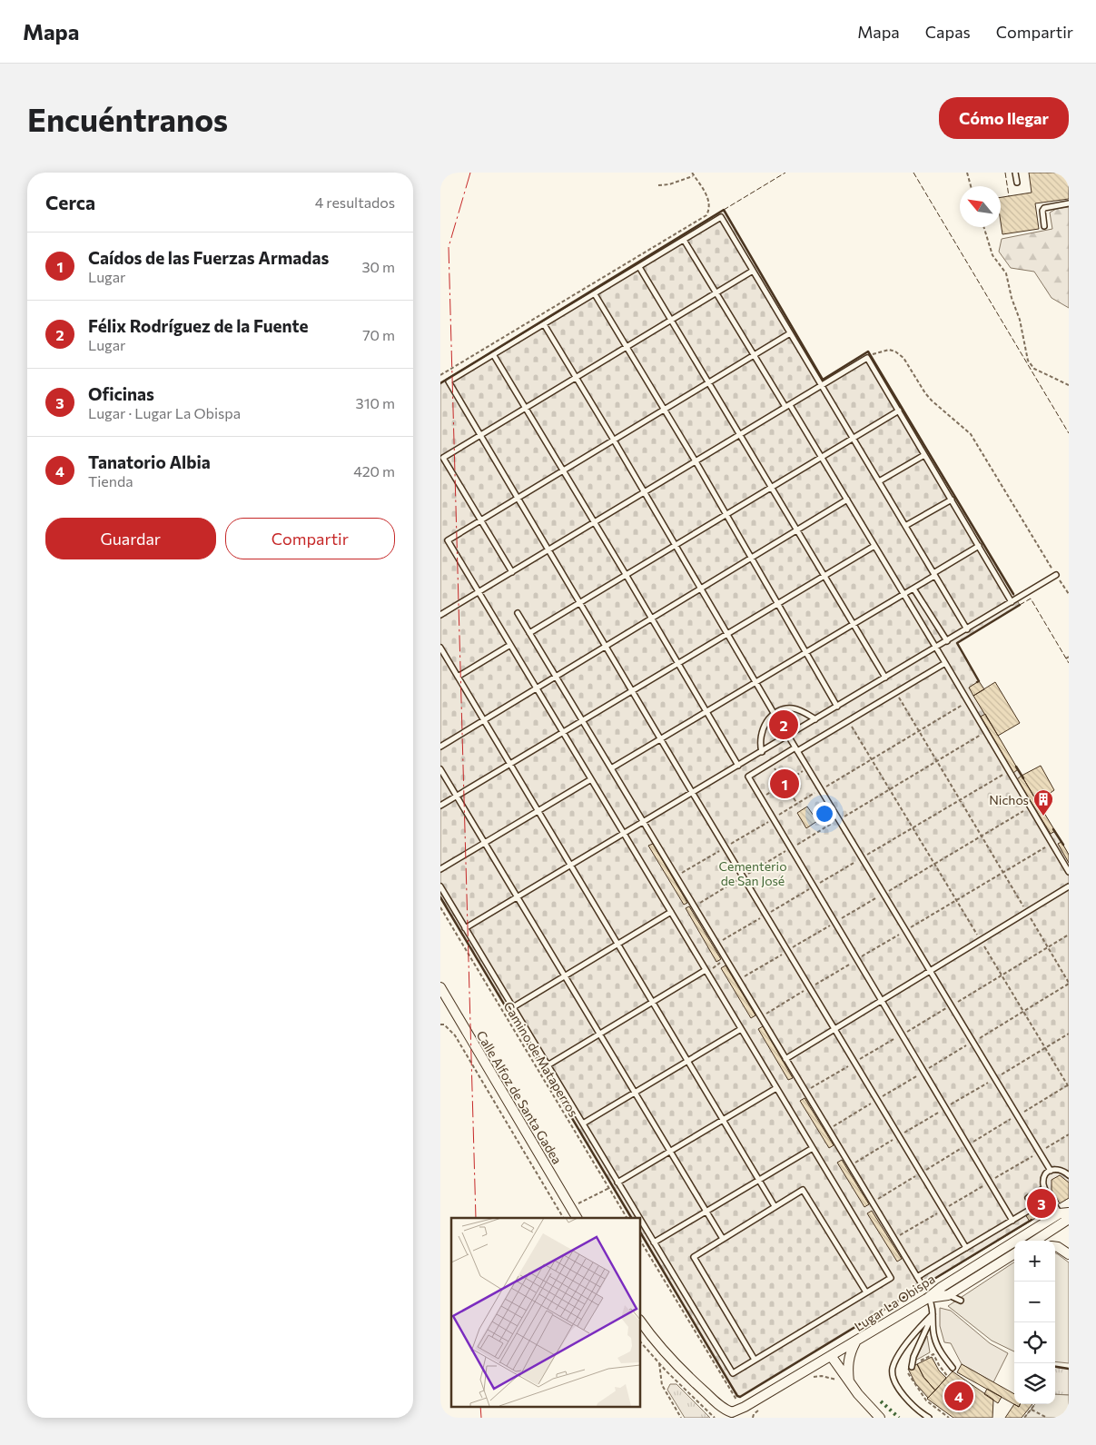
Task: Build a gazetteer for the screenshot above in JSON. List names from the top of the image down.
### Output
{
  "streets": {
    "street": ["Calle Alfoz de Santa Gadea", "Lugar La Obispa"],
    "path": ["Camino de Mataperros"]
  },
  "parks": ["Cementerio de San José"],
  "places": {
    "building": ["Nichos"]
  },
  "north": "top left",
  "page": {
    "header": "Mapa",
    "nav": ["Mapa", "Capas", "Compartir"],
    "buttons": [
      "Cómo llegar",
      ["Guardar", "Compartir"]
    ],
    "title": "Encuéntranos",
    "heading": ["Cerca", "4 resultados"],
    "list": [
      {
        "mark": "1",
        "name": "Caídos de las Fuerzas Armadas",
        "note": "Lugar",
        "value": "30 m"
      },
      {
        "mark": "2",
        "name": "Félix Rodríguez de la Fuente",
        "note": "Lugar",
        "value": "70 m"
      },
      {
        "mark": "3",
        "name": "Oficinas",
        "note": "Lugar · Lugar La Obispa",
        "value": "310 m"
      },
      {
        "mark": "4",
        "name": "Tanatorio Albia",
        "note": "Tienda",
        "value": "420 m"
      }
    ],
    "pins": [
      "2",
      "1",
      "3",
      "4"
    ],
    "map_buttons": ["+", "−"]
  }
}
